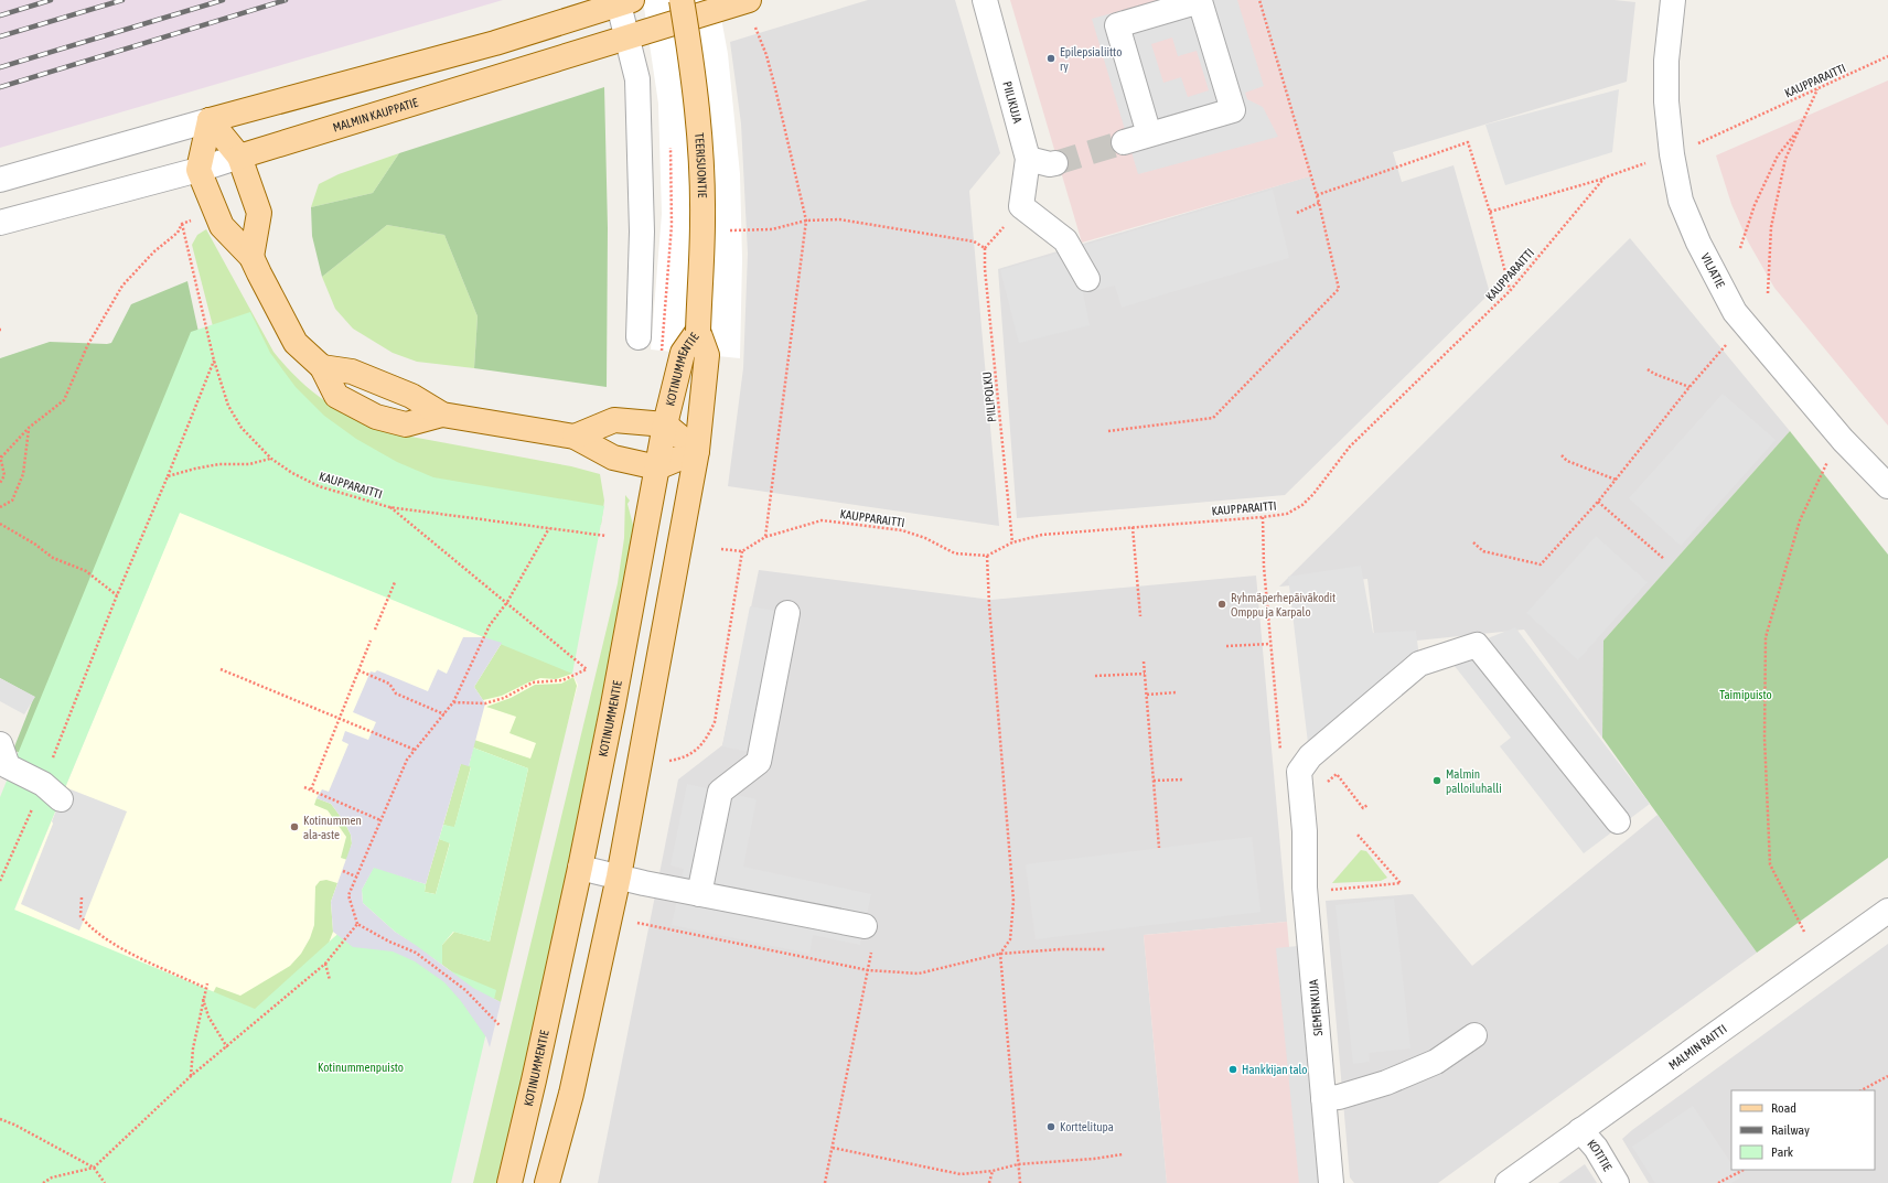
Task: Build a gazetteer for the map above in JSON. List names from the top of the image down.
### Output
{
  "streets": {
    "main road": ["MALMIN KAUPPATIE", "TEERISUONTIE", "KOTINUMMENTIE"],
    "street": [
      "PIILIKUJA",
      "VILJATIE",
      "SIEMENKUJA",
      "MALMIN RAITTI",
      "KOTITIE"
    ],
    "path": ["KAUPPARAITTI", "PIILIPOLKU"]
  },
  "crossings": [
    ["KAUPPARAITTI", "PIILIPOLKU"],
    ["TEERISUONTIE", "KOTINUMMENTIE"],
    ["MALMIN RAITTI", "KOTITIE"]
  ],
  "parks": ["Taimipuisto", "Kotinummenpuisto"],
  "places": [
    "Epilepsialiitto ry",
    "Ryhmäperhepäiväkodit Omppu ja Karpalo",
    "Malmin palloiluhalli",
    "Kotinummen ala-aste",
    "Hankkijan talo",
    "Korttelitupa"
  ],
  "legend": ["Road", "Railway", "Park"]
}
